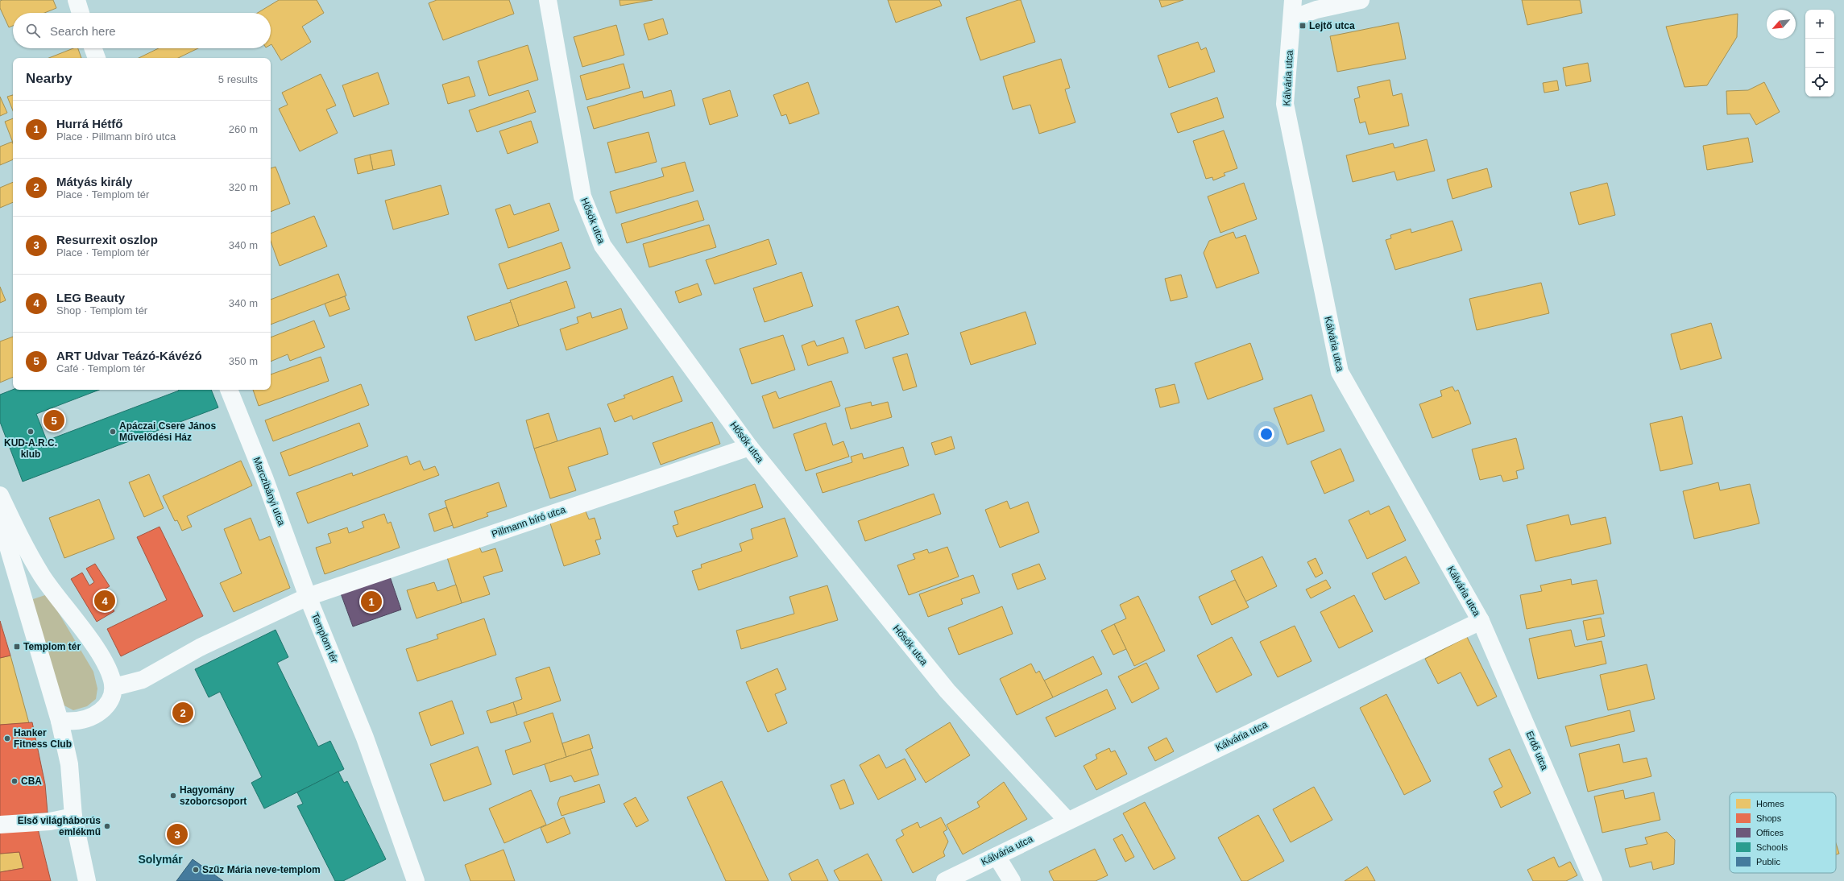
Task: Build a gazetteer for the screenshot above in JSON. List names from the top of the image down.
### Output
{
  "streets": {
    "street": [
      "Kálvária utca",
      "Hősök utca",
      "Marczibányi utca",
      "Pillmann bíró utca",
      "Templom tér",
      "Erdő utca"
    ]
  },
  "crossings": [
    ["Kálvária utca", "Hősök utca"],
    ["Kálvária utca", "Erdő utca"],
    ["Hősök utca", "Pillmann bíró utca"],
    ["Marczibányi utca", "Pillmann bíró utca"],
    ["Marczibányi utca", "Templom tér"],
    ["Pillmann bíró utca", "Templom tér"]
  ],
  "districts": ["Solymár"],
  "places": {
    "transit": ["Lejtő utca", "Templom tér"],
    "other": [
      "KUD-A.R.C. klub",
      "Apáczai Csere János Művelődési Ház",
      "Hanker Fitness Club",
      "CBA",
      "Hagyomány szoborcsoport",
      "Első világháborús emlékmű",
      "Szűz Mária neve-templom"
    ]
  },
  "legend": [
    "Homes",
    "Shops",
    "Offices",
    "Schools",
    "Public"
  ],
  "north": "bottom left",
  "page": {
    "map_buttons": ["+", "−"],
    "search": "Search here",
    "heading": ["Nearby", "5 results"],
    "list": [
      {
        "mark": "1",
        "name": "Hurrá Hétfő",
        "note": "Place · Pillmann bíró utca",
        "value": "260 m"
      },
      {
        "mark": "2",
        "name": "Mátyás király",
        "note": "Place · Templom tér",
        "value": "320 m"
      },
      {
        "mark": "3",
        "name": "Resurrexit oszlop",
        "note": "Place · Templom tér",
        "value": "340 m"
      },
      {
        "mark": "4",
        "name": "LEG Beauty",
        "note": "Shop · Templom tér",
        "value": "340 m"
      },
      {
        "mark": "5",
        "name": "ART Udvar Teázó-Kávézó",
        "note": "Café · Templom tér",
        "value": "350 m"
      }
    ],
    "pins": [
      "5",
      "4",
      "1",
      "2",
      "3"
    ]
  }
}
